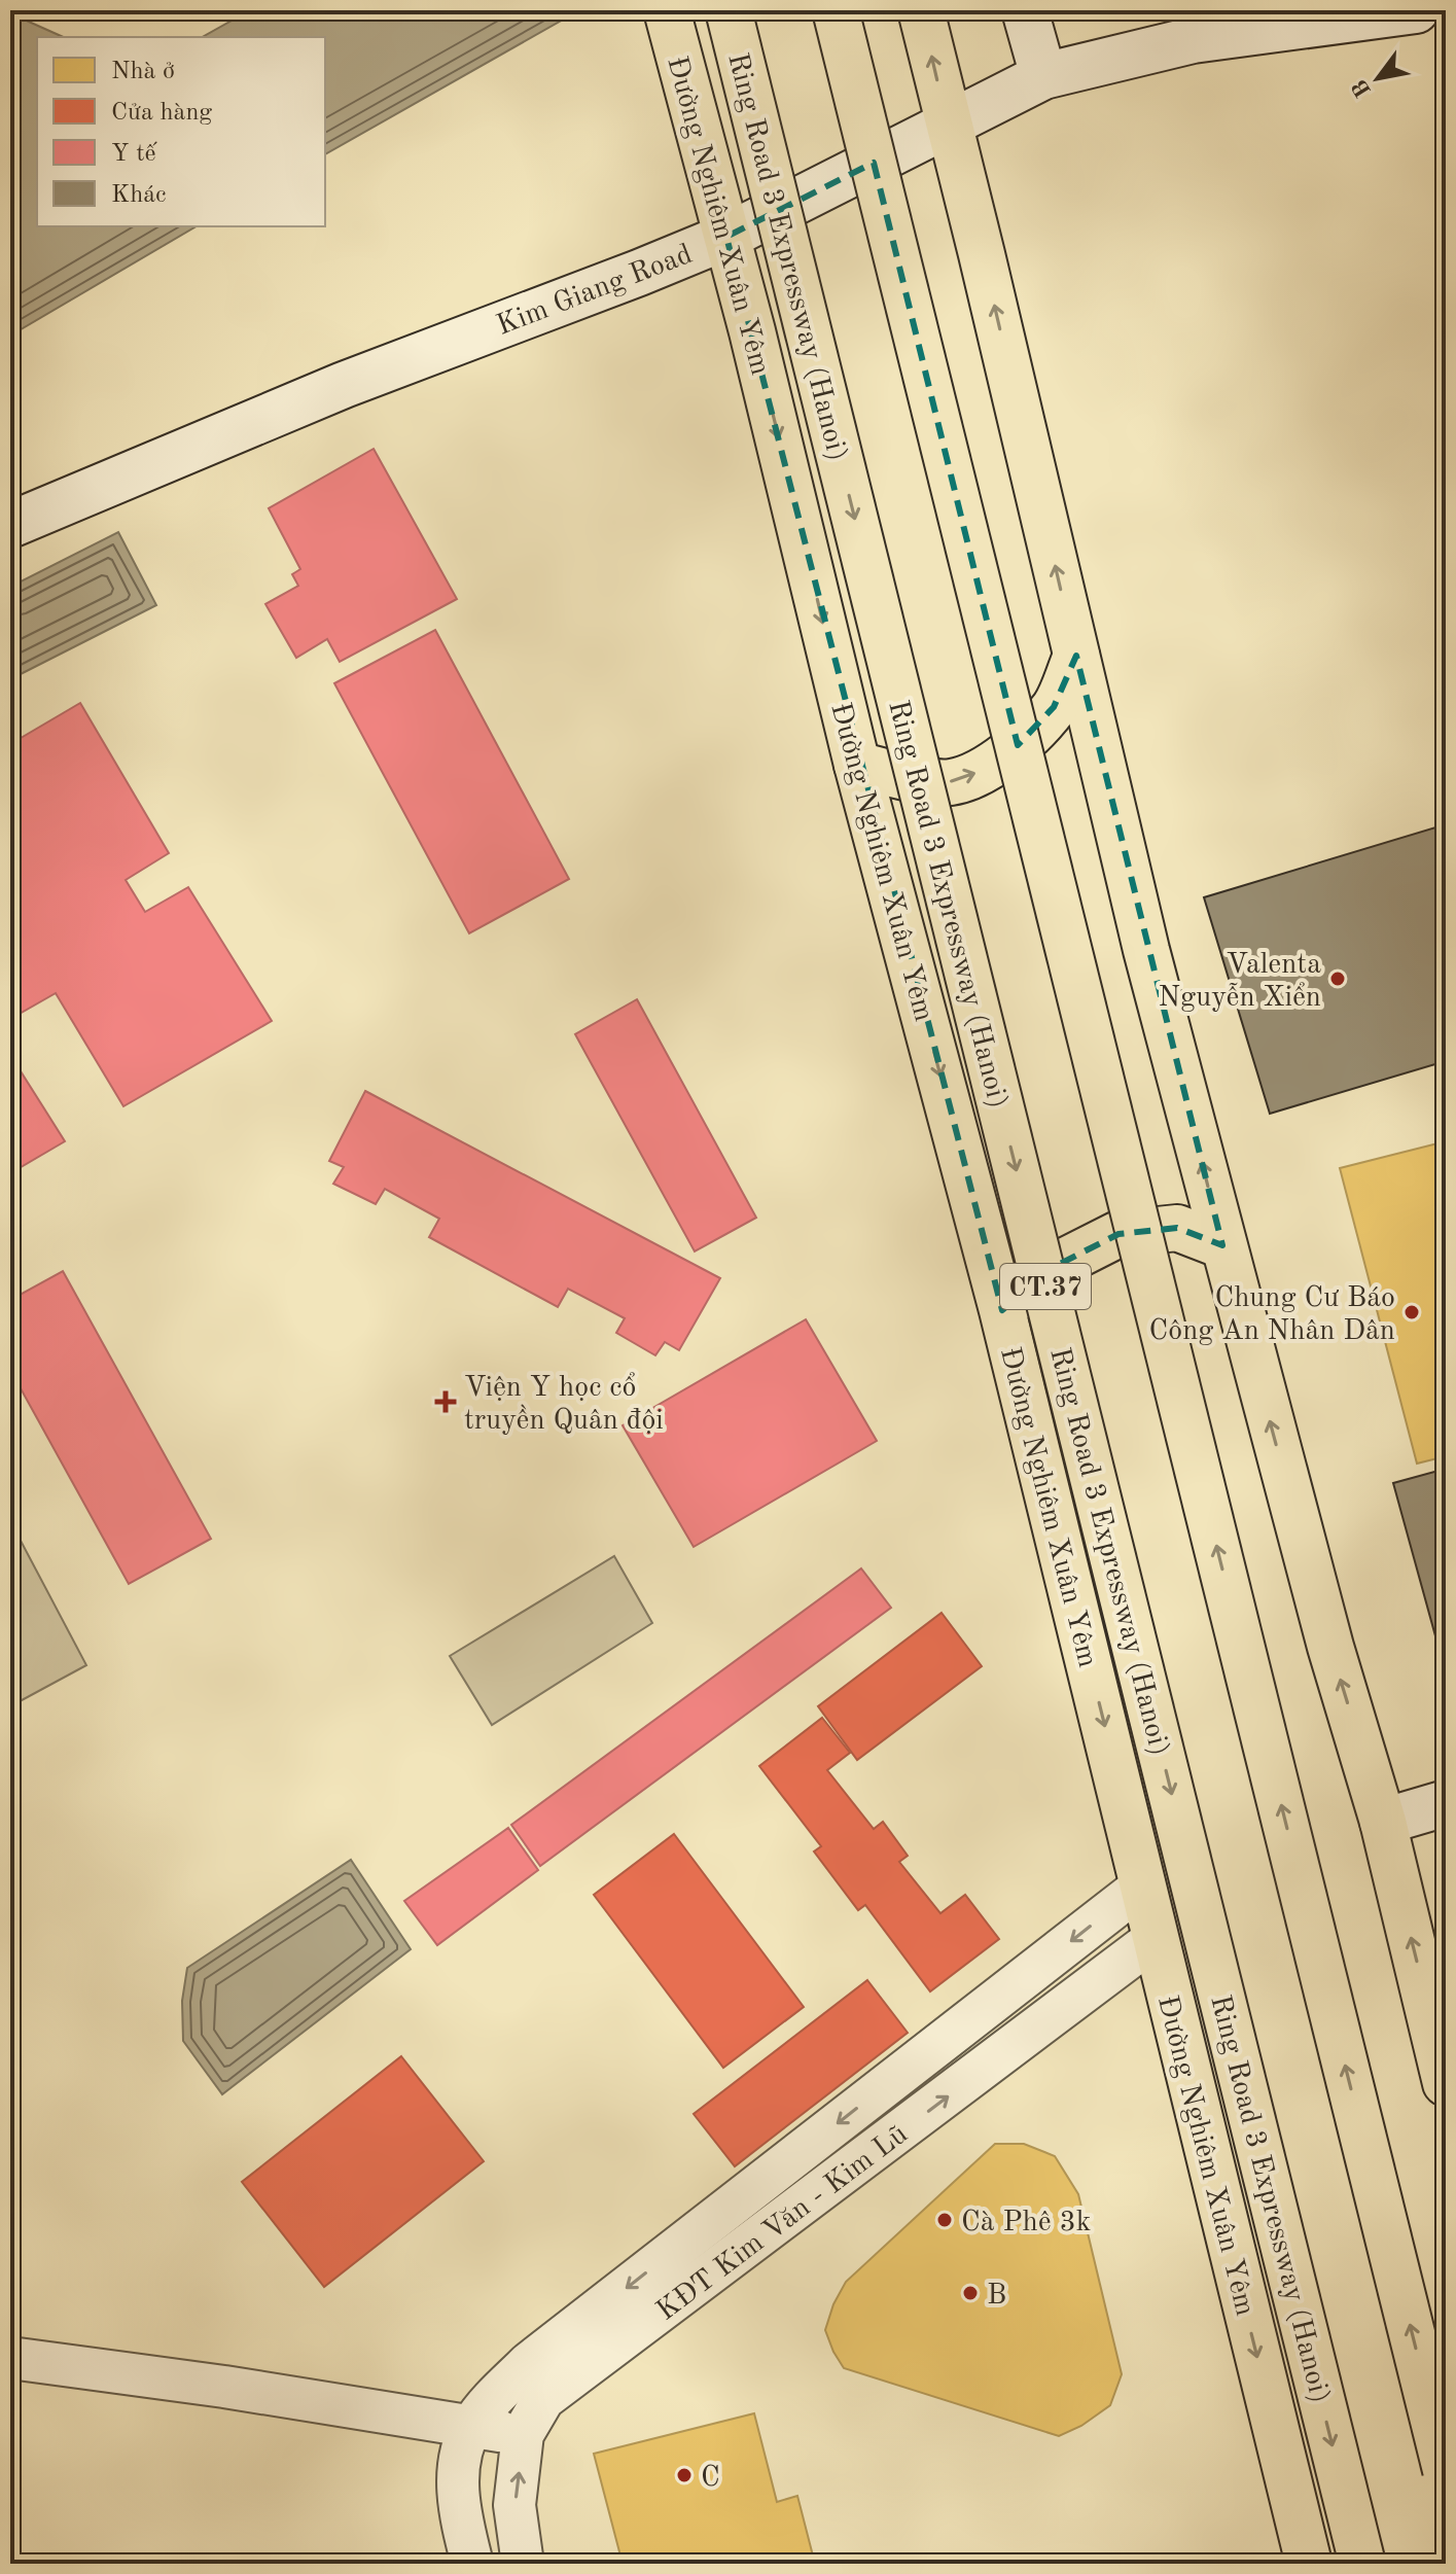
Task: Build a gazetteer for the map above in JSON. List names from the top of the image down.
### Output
{
  "streets": {
    "main road": [
      "Đường Nghiêm Xuân Yêm",
      "Ring Road 3 Expressway (Hanoi)",
      "Kim Giang Road",
      "CT.37"
    ],
    "street": ["KĐT Kim Văn - Kim Lũ"]
  },
  "crossings": [
    ["Đường Nghiêm Xuân Yêm", "Kim Giang Road"],
    ["Đường Nghiêm Xuân Yêm", "KĐT Kim Văn - Kim Lũ"]
  ],
  "places": {
    "other": [
      "Valenta Nguyễn Xiển",
      "Chung Cư Báo Công An Nhân Dân",
      "Cà Phê 3k",
      "B",
      "C"
    ],
    "health": ["Viện Y học cổ truyền Quân đội"]
  },
  "legend": [
    "Nhà ở",
    "Cửa hàng",
    "Y tế",
    "Khác"
  ],
  "north": "bottom left"
}
